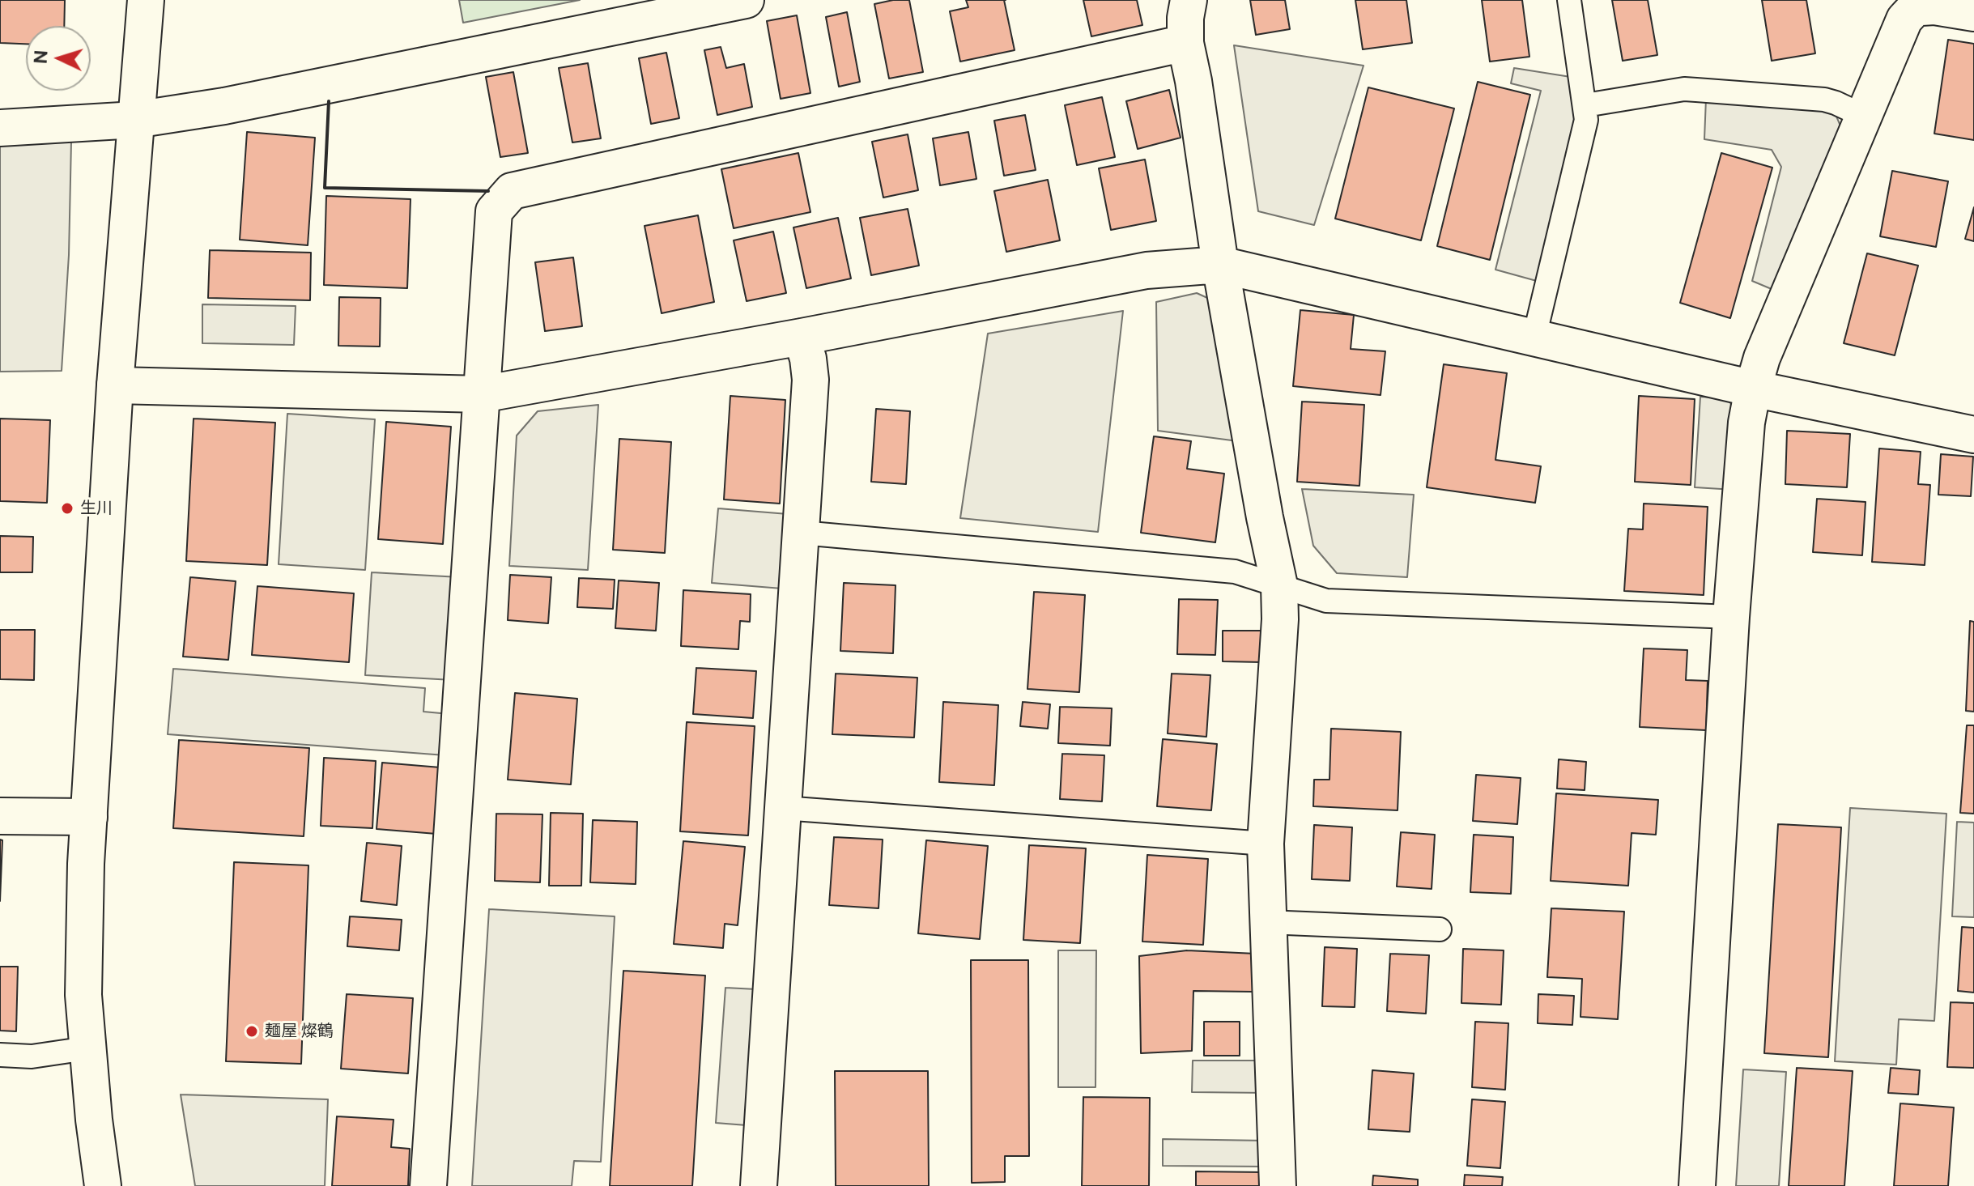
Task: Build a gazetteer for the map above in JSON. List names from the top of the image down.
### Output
{
  "places": ["生川", "麺屋 燦鶴"],
  "north": "left"
}
